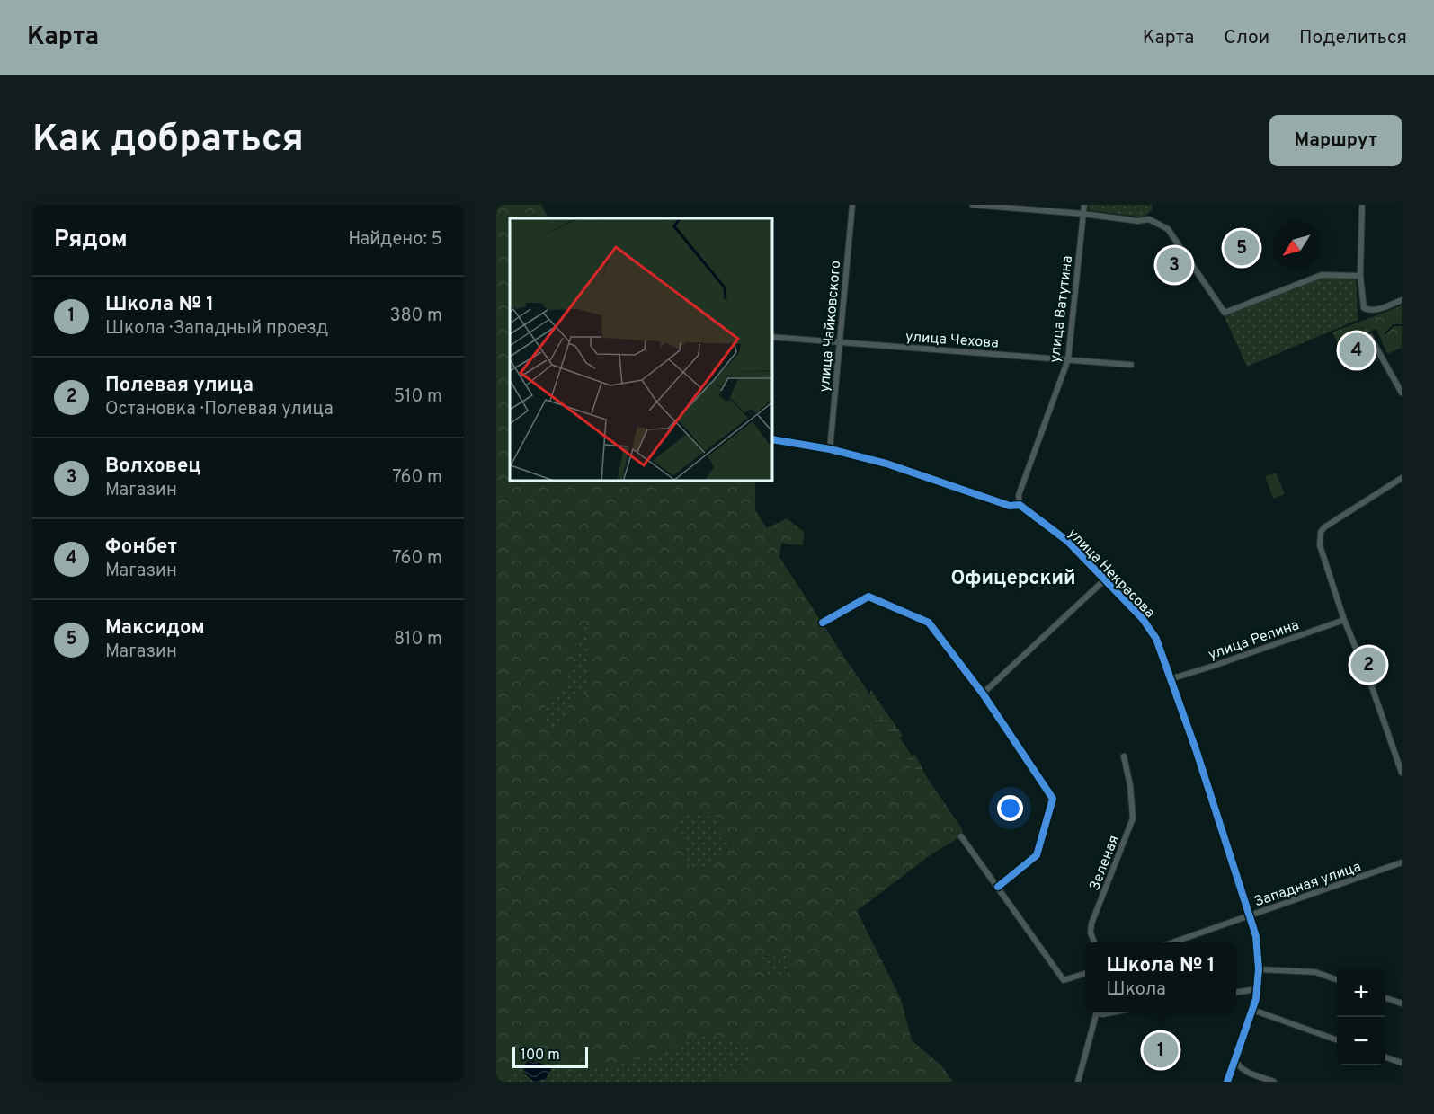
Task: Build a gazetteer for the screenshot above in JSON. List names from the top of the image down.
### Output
{
  "streets": {
    "street": [
      "улица Ватутина",
      "улица Чайковского",
      "улица Чехова",
      "улица Некрасова",
      "улица Репина",
      "Зеленая",
      "Западная улица"
    ]
  },
  "crossings": [
    ["улица Ватутина", "улица Чехова"],
    ["улица Ватутина", "улица Некрасова"],
    ["улица Чайковского", "улица Чехова"],
    ["улица Чайковского", "улица Некрасова"],
    ["улица Некрасова", "улица Репина"],
    ["улица Некрасова", "Западная улица"]
  ],
  "districts": ["Офицерский"],
  "scale_bar": "100 m",
  "north": "bottom left",
  "page": {
    "header": "Карта",
    "nav": ["Карта", "Слои", "Поделиться"],
    "buttons": "Маршрут",
    "title": "Как добраться",
    "heading": ["Рядом", "Найдено: 5"],
    "pins": [
      "5",
      "3",
      "4",
      "2",
      "1"
    ],
    "list": [
      {
        "mark": "1",
        "name": "Школа № 1",
        "note": "Школа · Западный проезд",
        "value": "380 m"
      },
      {
        "mark": "2",
        "name": "Полевая улица",
        "note": "Остановка · Полевая улица",
        "value": "510 m"
      },
      {
        "mark": "3",
        "name": "Волховец",
        "note": "Магазин",
        "value": "760 m"
      },
      {
        "mark": "4",
        "name": "Фонбет",
        "note": "Магазин",
        "value": "760 m"
      },
      {
        "mark": "5",
        "name": "Максидом",
        "note": "Магазин",
        "value": "810 m"
      }
    ],
    "popup": ["Школа № 1", "Школа"],
    "map_buttons": ["+", "−"],
    "scale": "100 m"
  }
}
